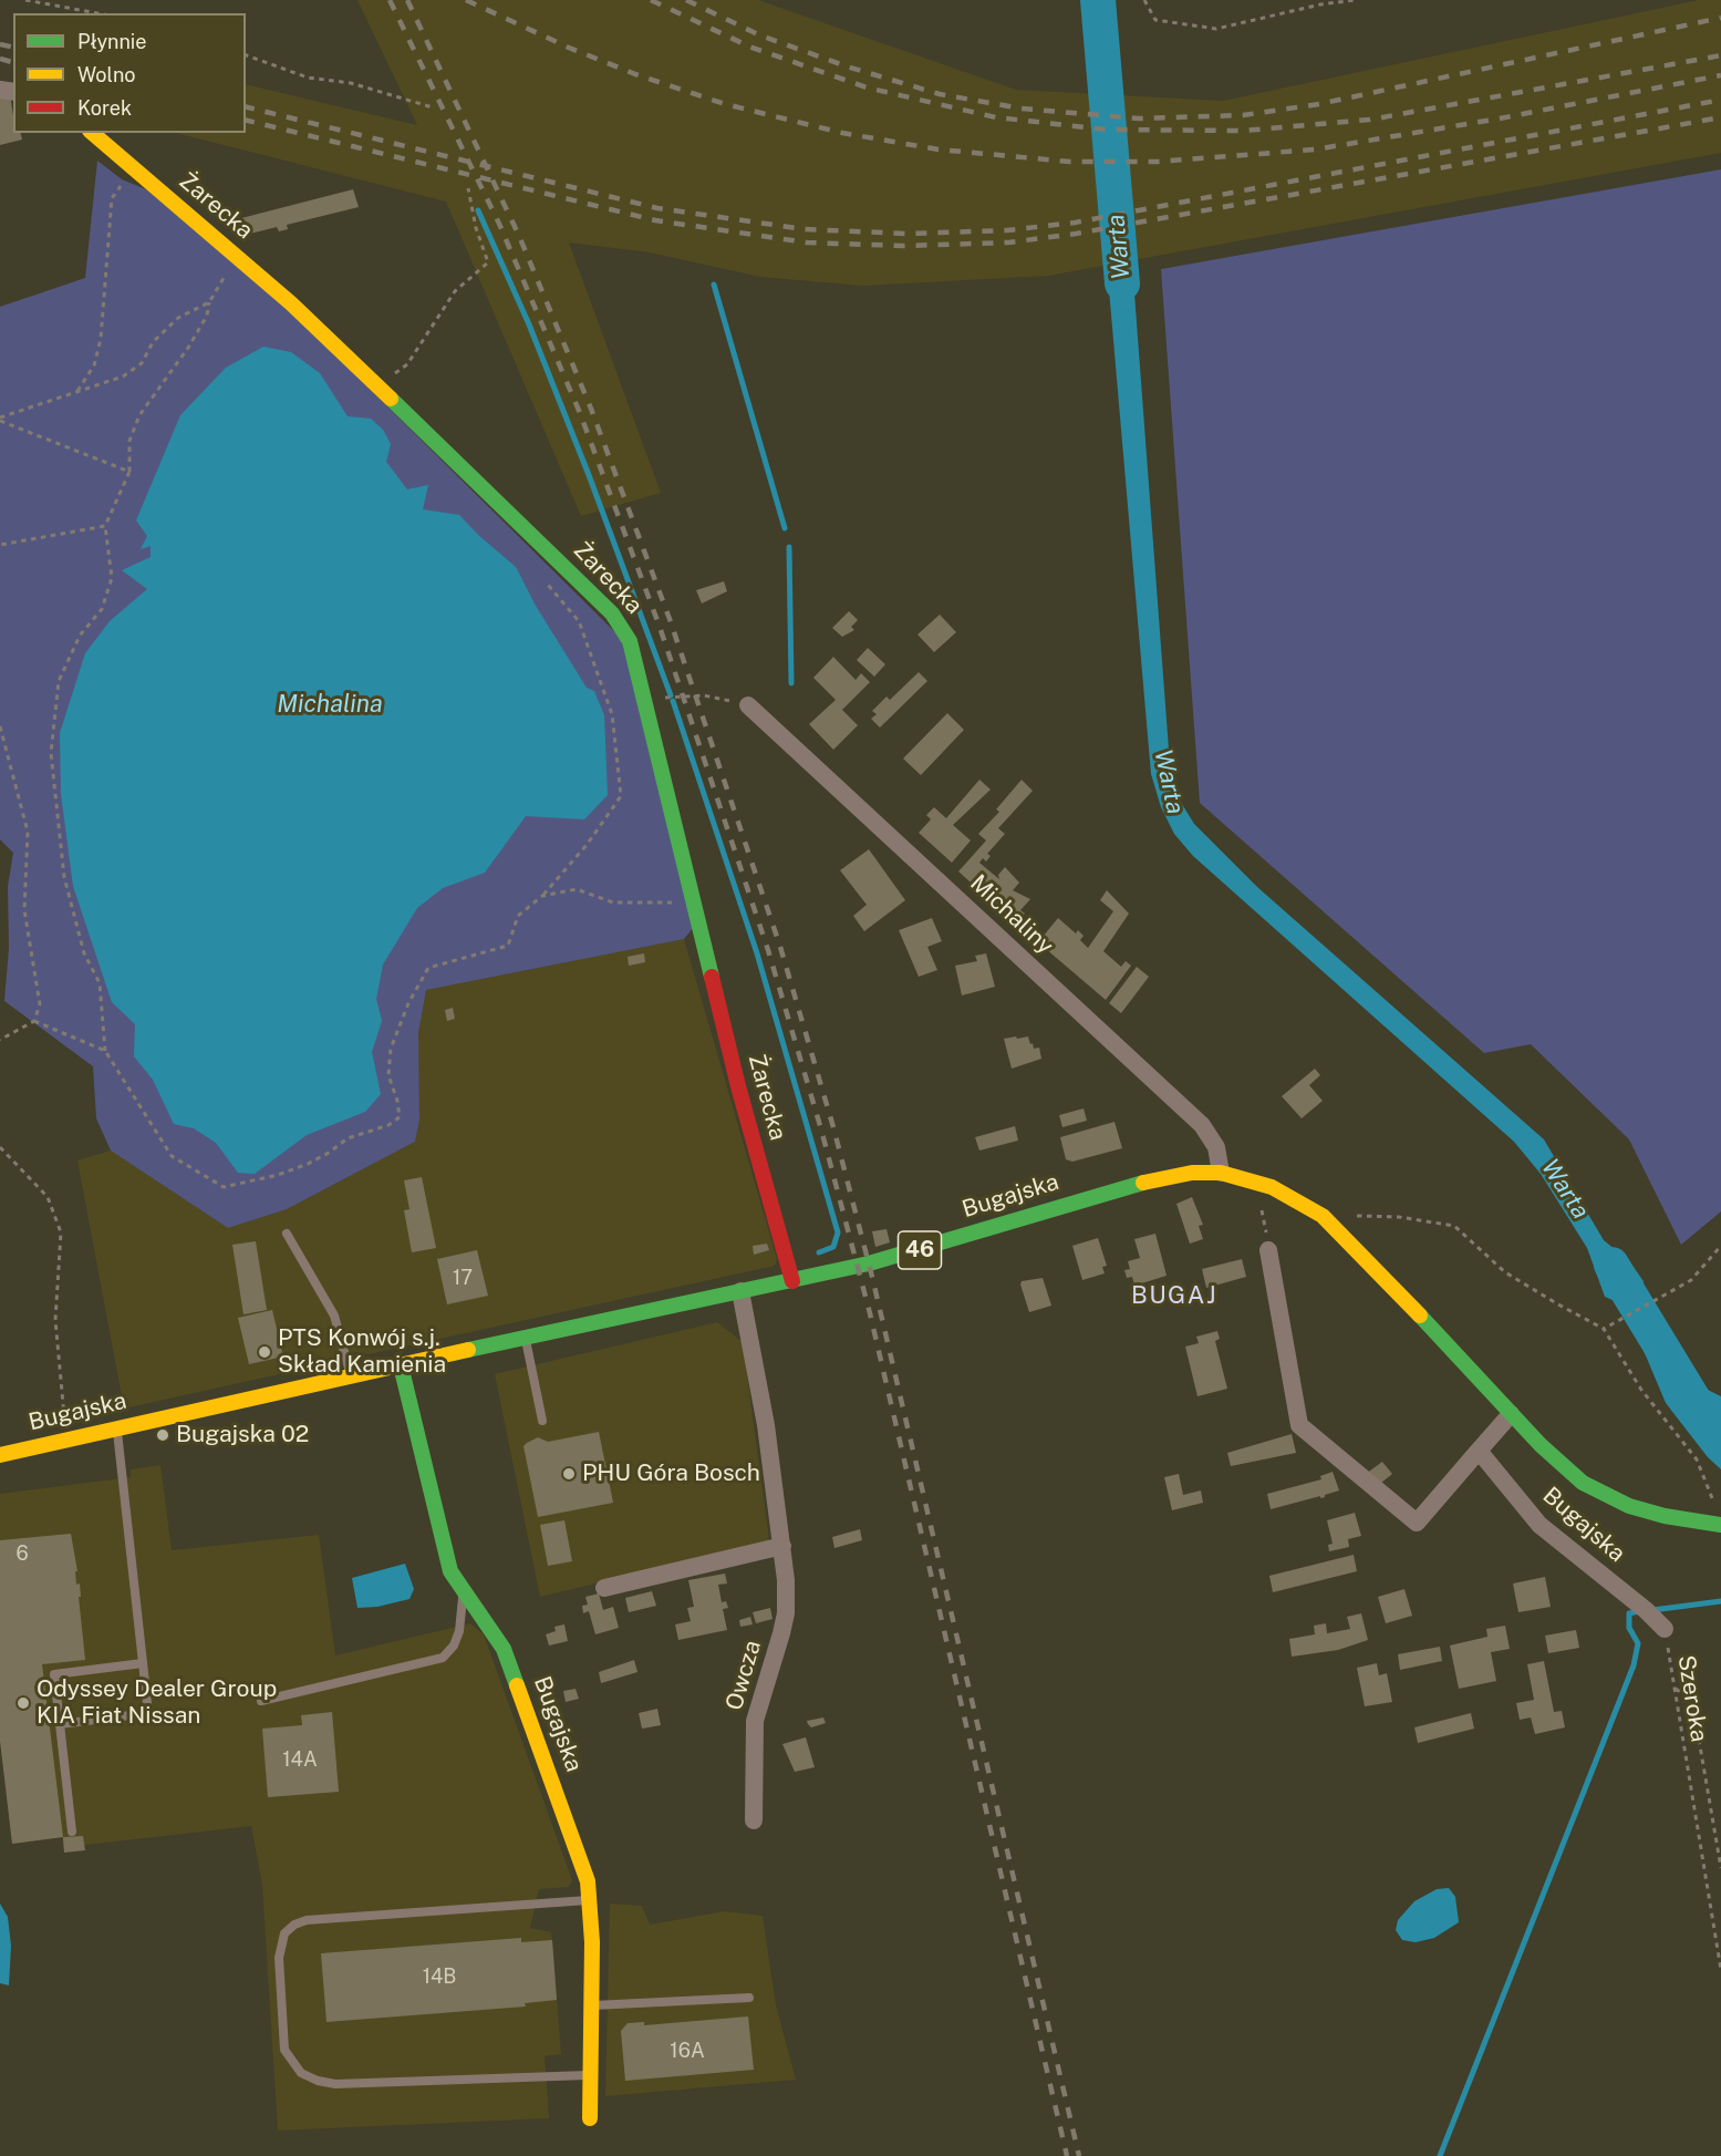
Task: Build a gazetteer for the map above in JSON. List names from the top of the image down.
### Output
{
  "streets": {
    "street": [
      "Żarecka",
      "Michaliny",
      "Bugajska",
      "46",
      "Owcza"
    ],
    "path": ["Szeroka"]
  },
  "crossings": [
    ["Żarecka", "Bugajska"],
    ["Michaliny", "Bugajska"],
    ["Bugajska", "Owcza"],
    ["Bugajska", "Szeroka"]
  ],
  "districts": ["BUGAJ"],
  "water": ["Warta", "Michalina"],
  "places": [
    "PTS Konwój s.j. Skład Kamienia",
    "Bugajska 02",
    "PHU Góra Bosch",
    "Odyssey Dealer Group KIA Fiat Nissan"
  ],
  "house_numbers": [
    "17",
    "6",
    "14A",
    "14B",
    "16A"
  ],
  "legend": ["Płynnie", "Wolno", "Korek"]
}
